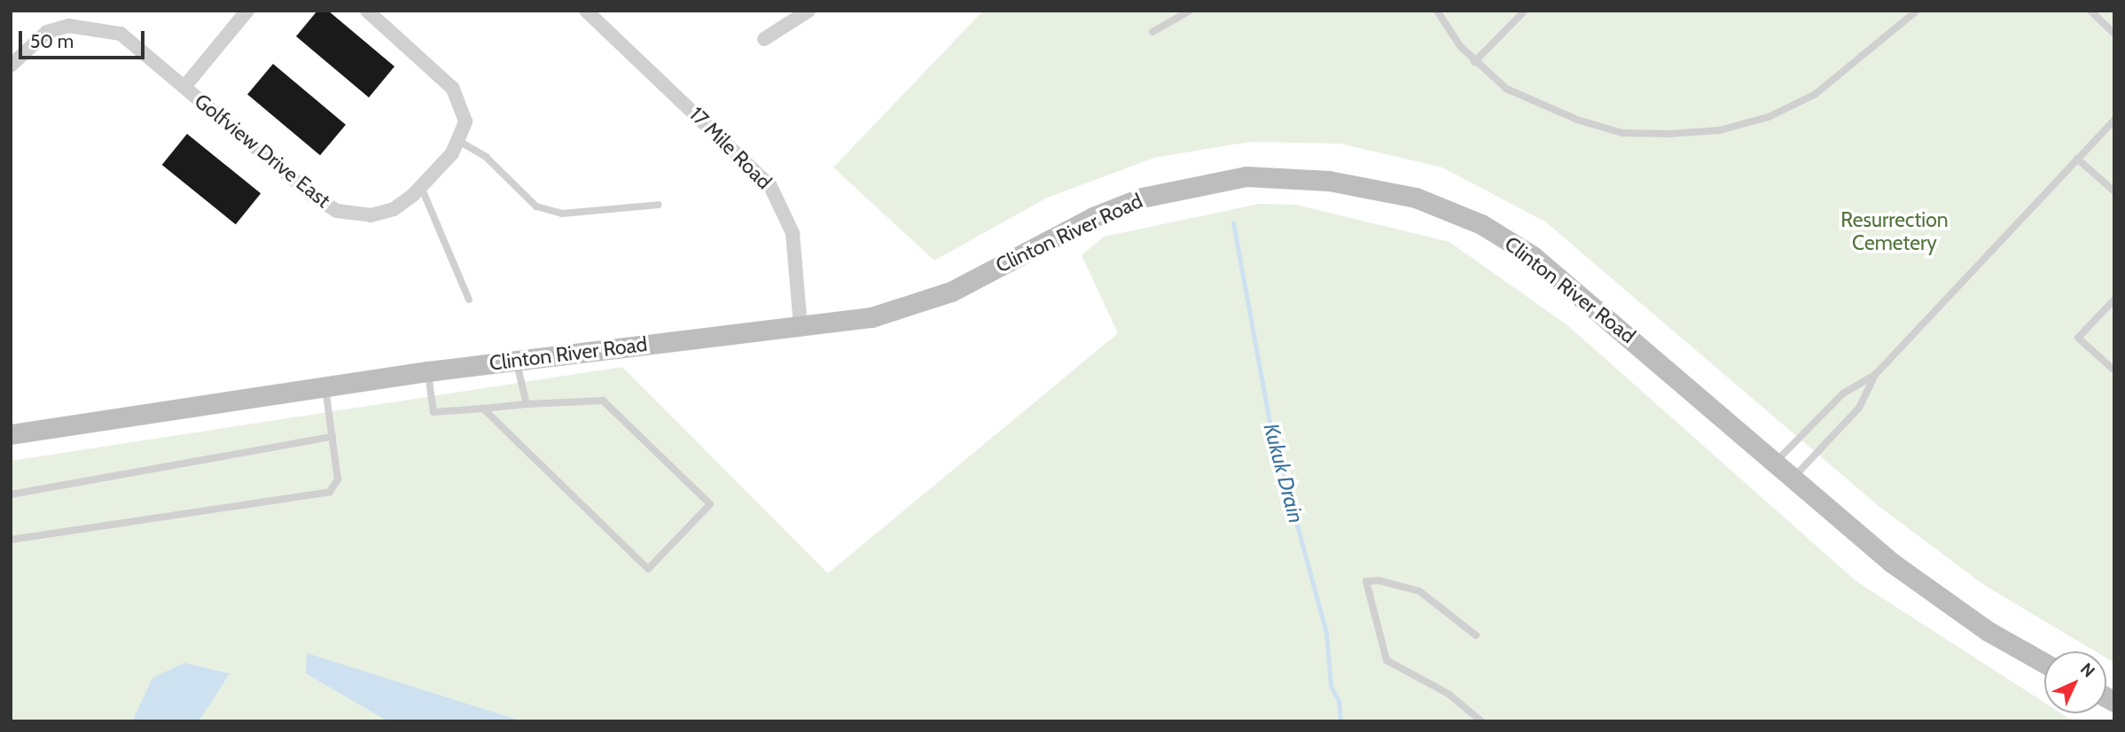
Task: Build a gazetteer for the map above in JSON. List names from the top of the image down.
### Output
{
  "streets": {
    "street": ["17 Mile Road", "Golfview Drive East", "Clinton River Road"]
  },
  "crossings": [
    ["17 Mile Road", "Clinton River Road"]
  ],
  "water": ["Kukuk Drain"],
  "parks": ["Resurrection Cemetery"],
  "scale_bar": "50 m",
  "north": "top right"
}
